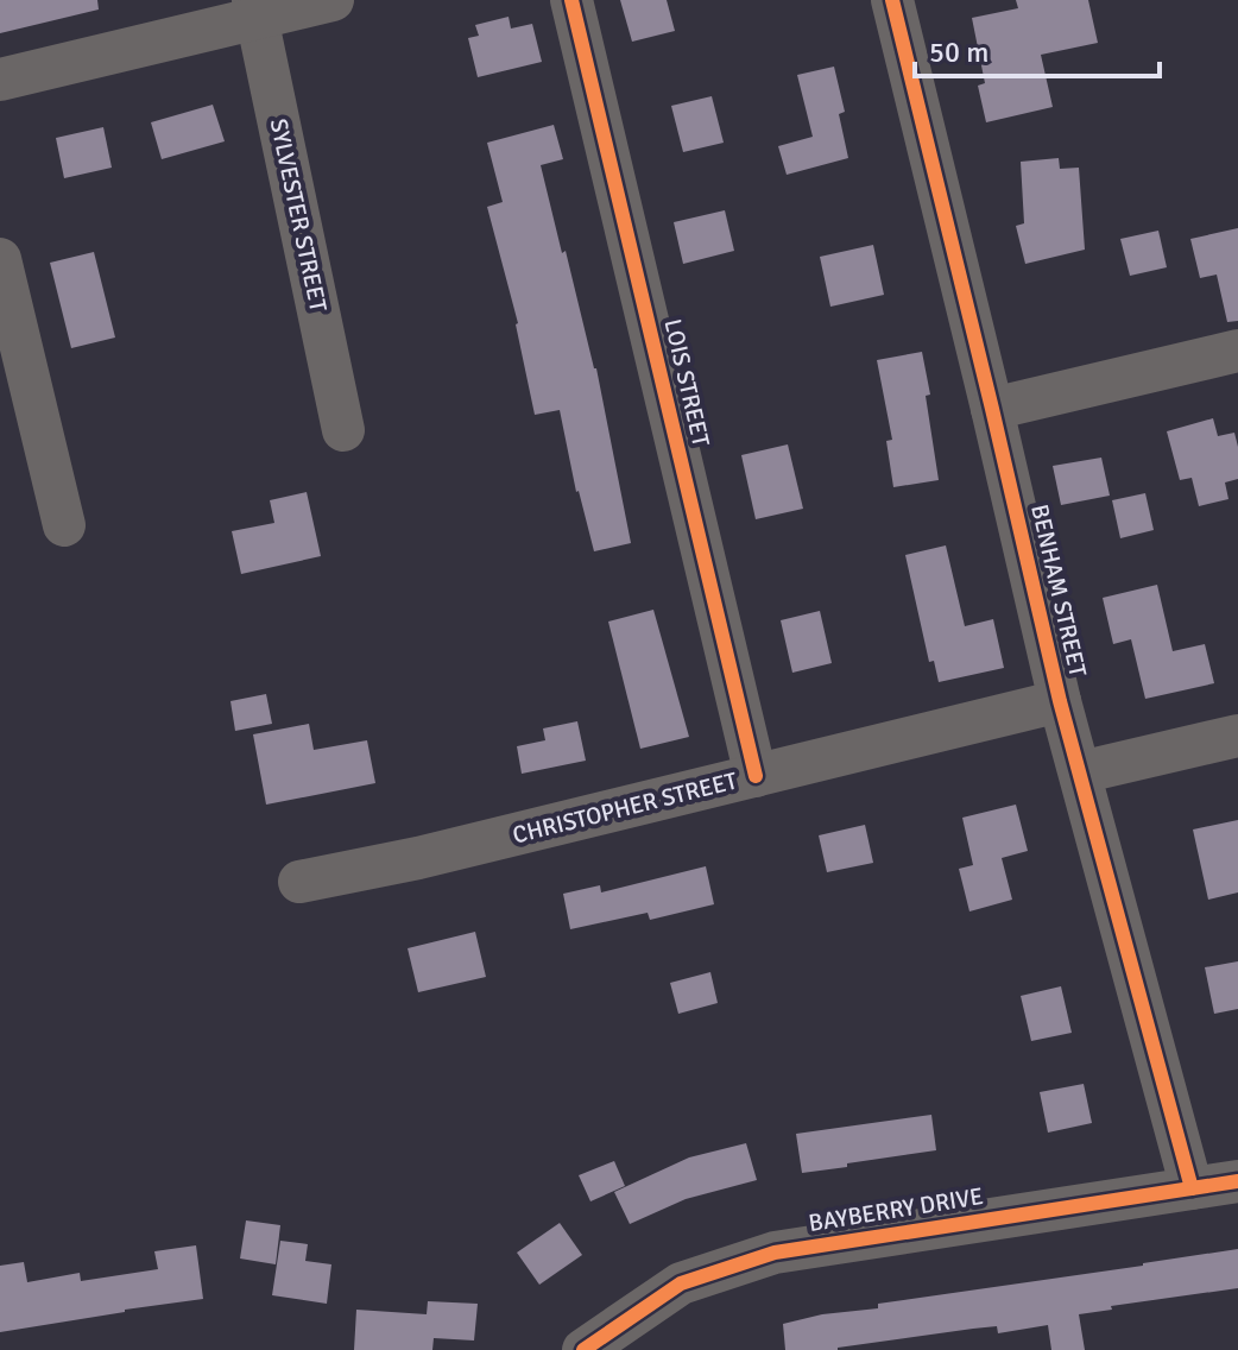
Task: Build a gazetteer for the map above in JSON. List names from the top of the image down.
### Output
{
  "streets": {
    "street": [
      "SYLVESTER STREET",
      "LOIS STREET",
      "BENHAM STREET",
      "CHRISTOPHER STREET",
      "BAYBERRY DRIVE"
    ]
  },
  "crossings": [
    ["LOIS STREET", "CHRISTOPHER STREET"],
    ["BENHAM STREET", "CHRISTOPHER STREET"],
    ["BENHAM STREET", "BAYBERRY DRIVE"]
  ],
  "scale_bar": "50 m"
}
